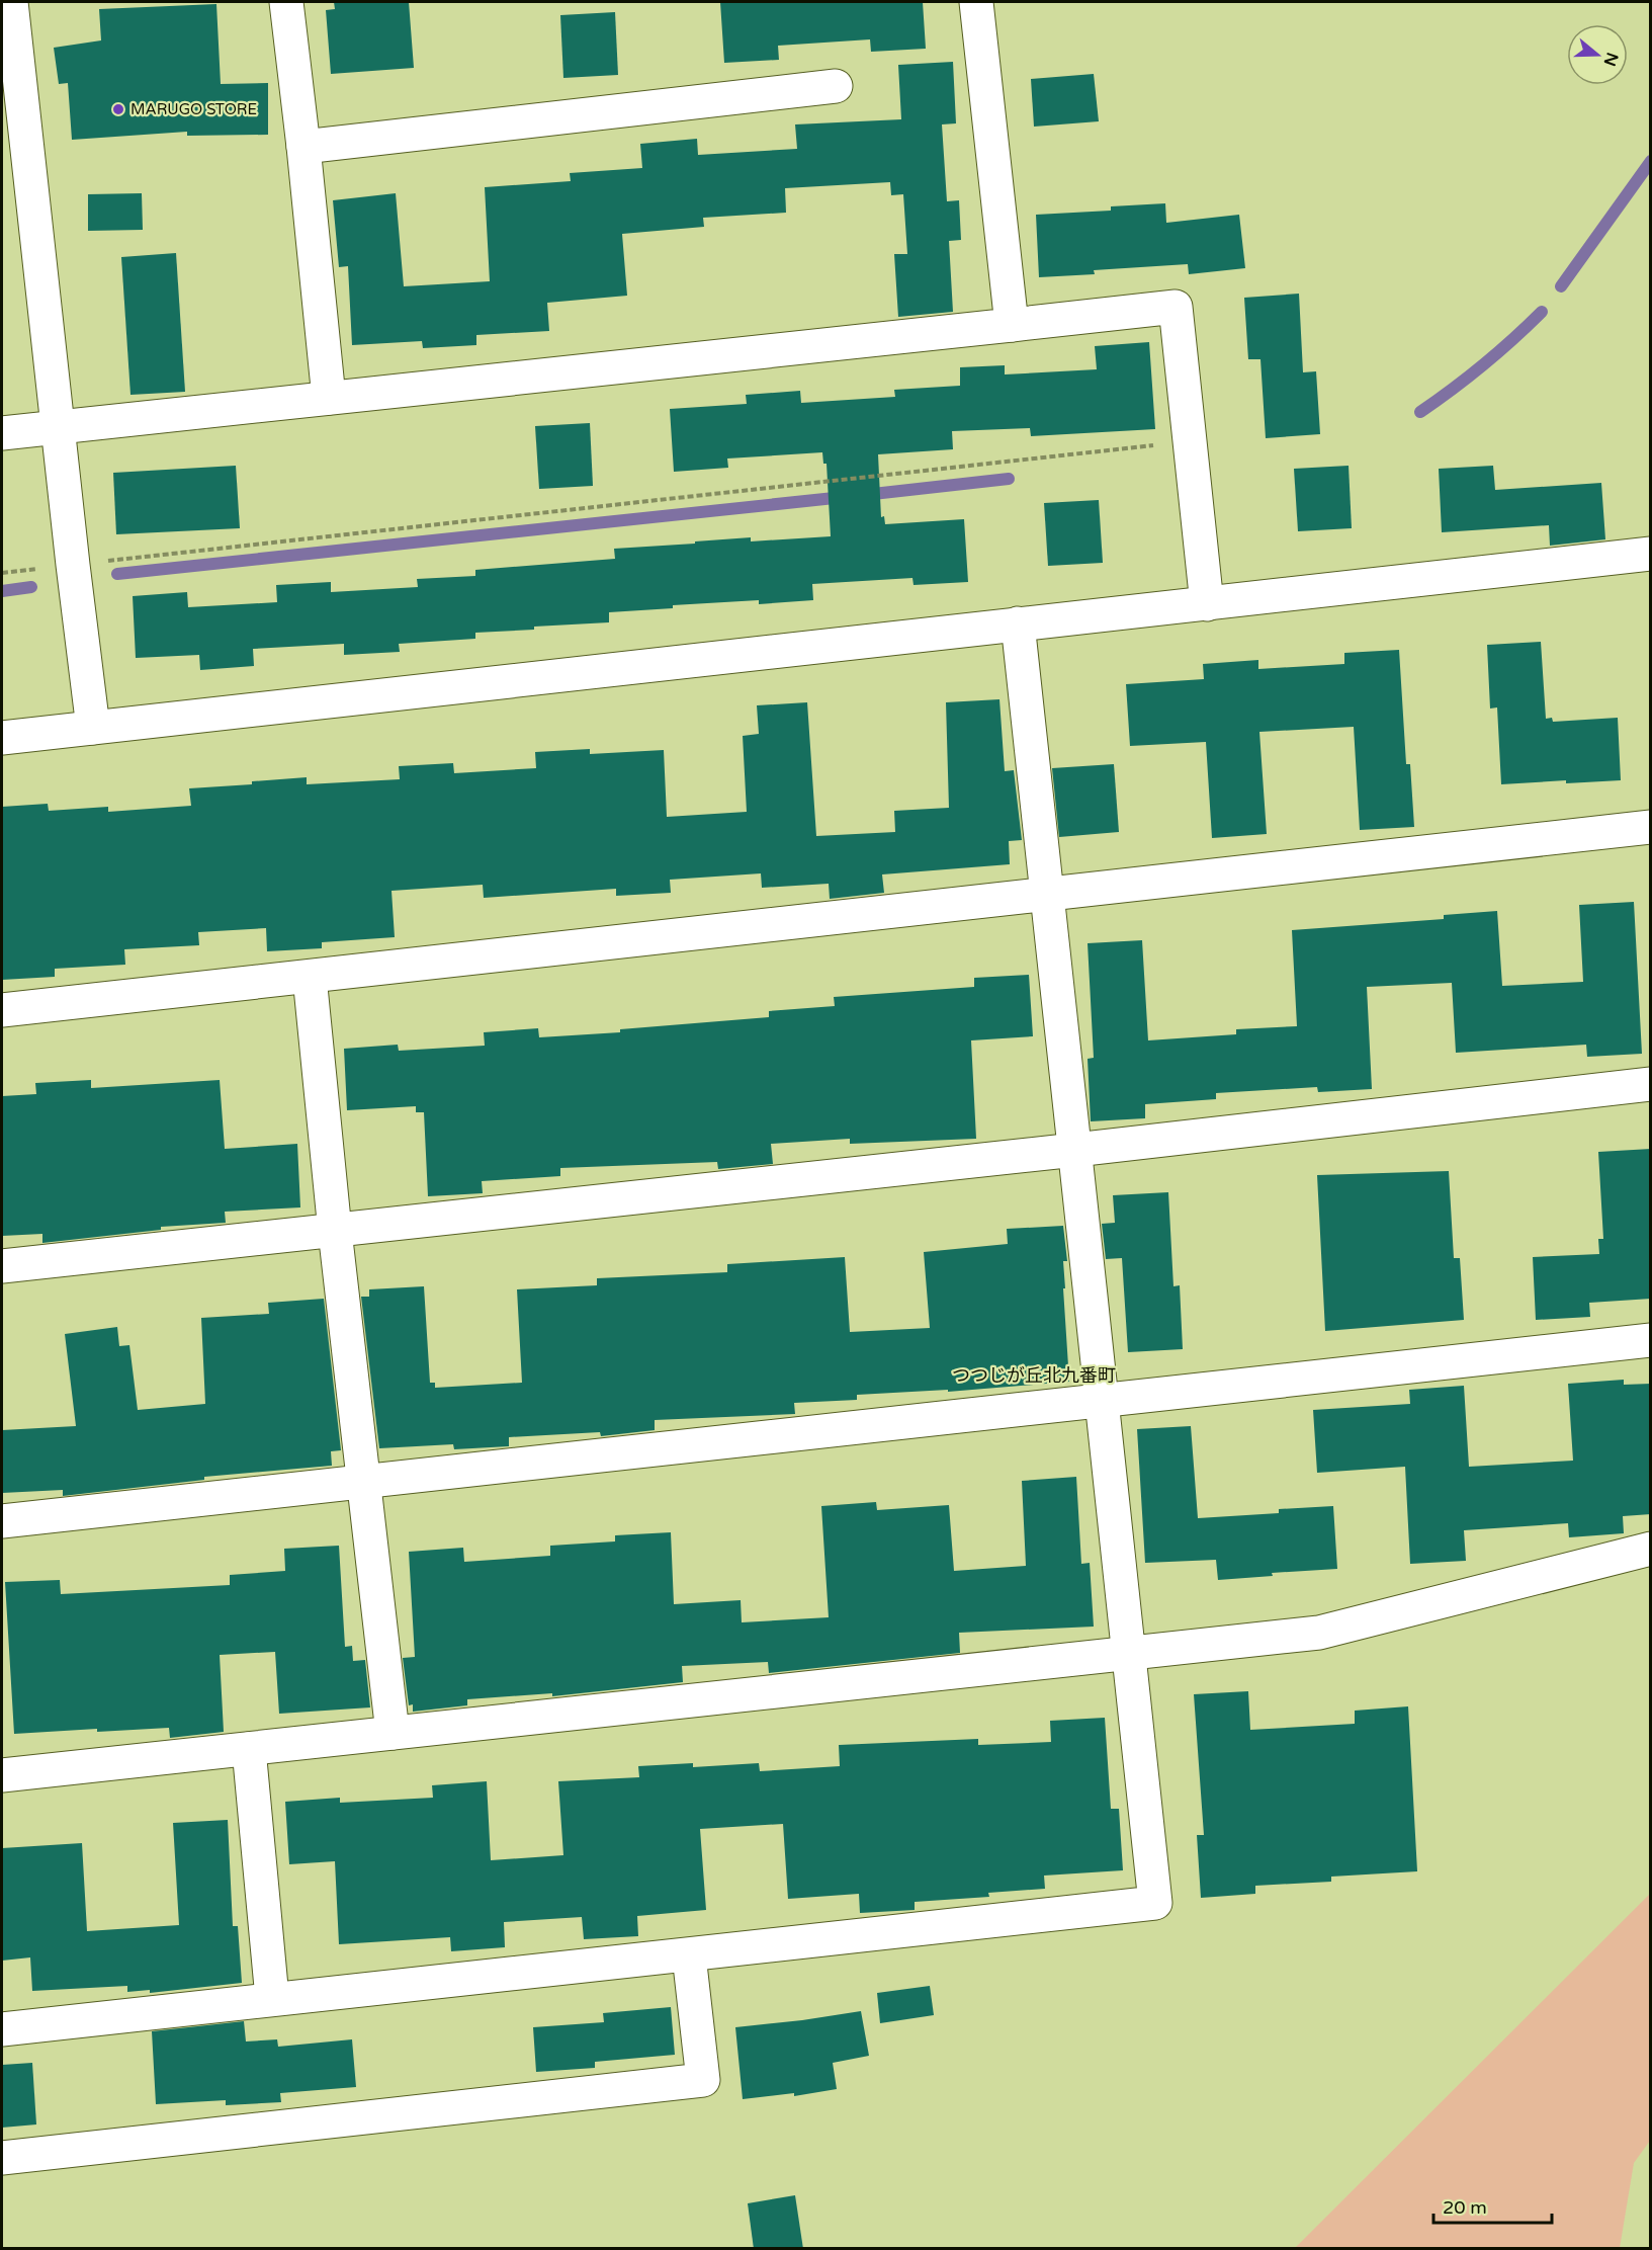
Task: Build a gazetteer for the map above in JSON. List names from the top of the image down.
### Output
{
  "districts": ["つつじが丘北九番町"],
  "places": ["MARUGO STORE"],
  "scale_bar": "20 m",
  "north": "right"
}
